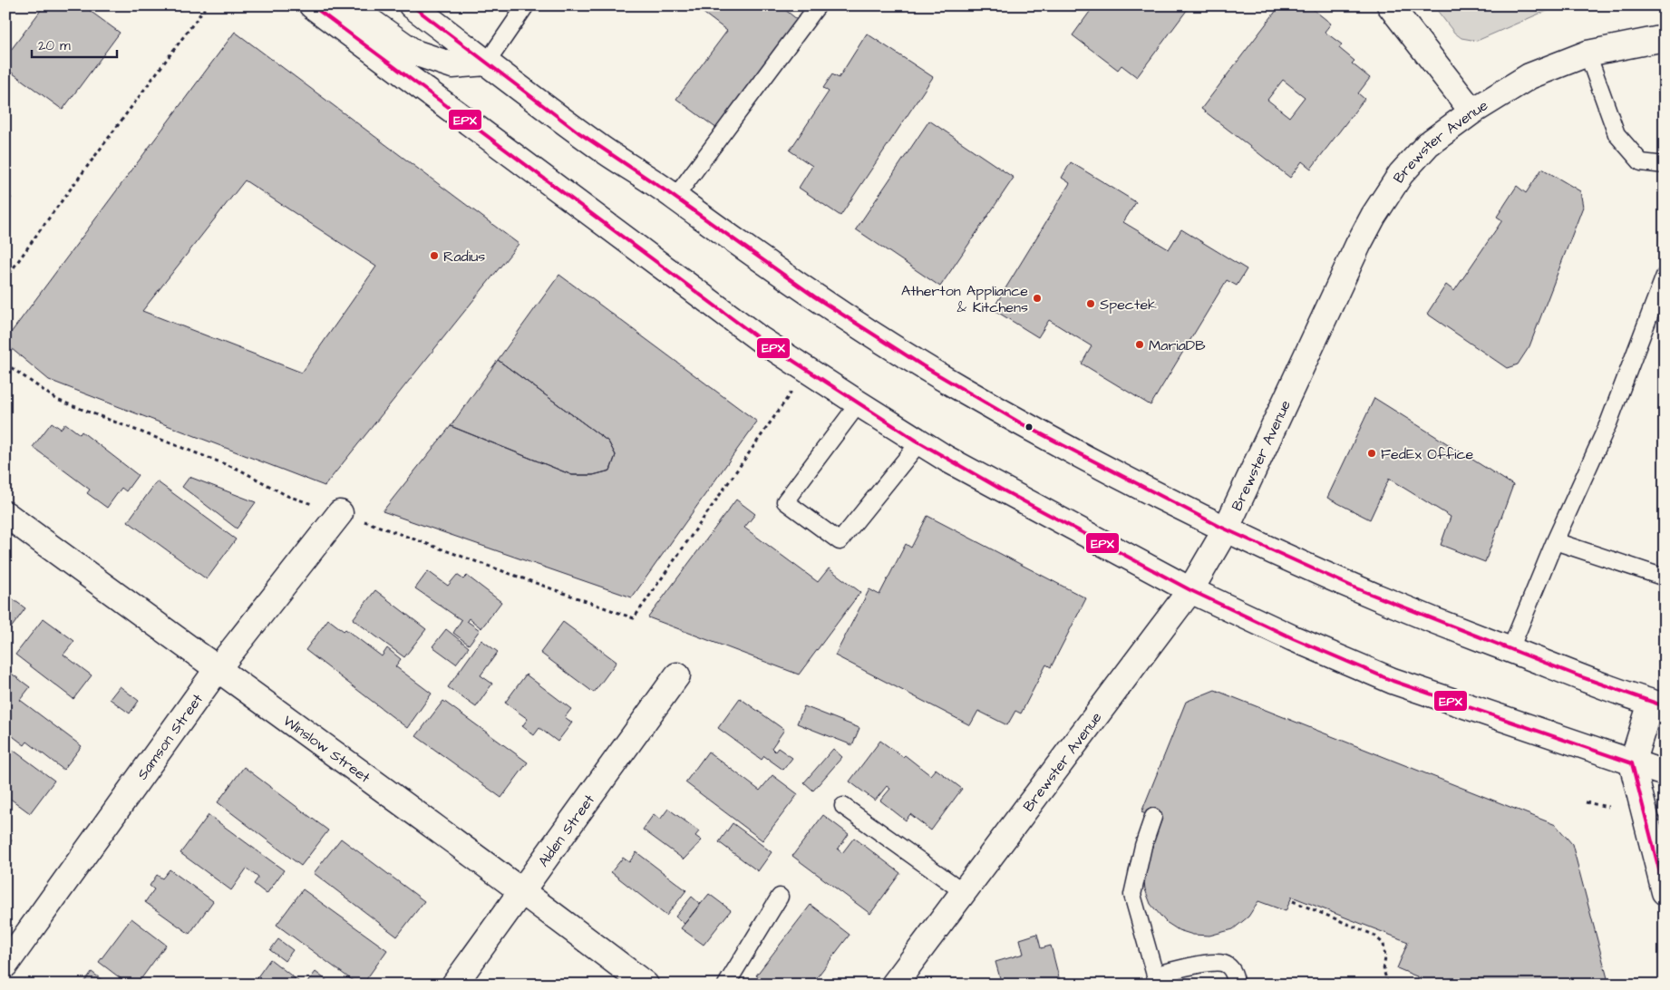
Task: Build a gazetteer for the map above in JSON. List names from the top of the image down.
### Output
{
  "streets": {
    "street": [
      "Brewster Avenue",
      "Samson Street",
      "Winslow Street",
      "Alden Street"
    ]
  },
  "crossings": [
    ["Samson Street", "Winslow Street"],
    ["Winslow Street", "Alden Street"]
  ],
  "places": [
    "Radius",
    "Atherton Appliance & Kitchens",
    "Spectek",
    "MariaDB",
    "FedEx Office"
  ],
  "lines": ["transit line EPX"],
  "scale_bar": "20 m"
}
